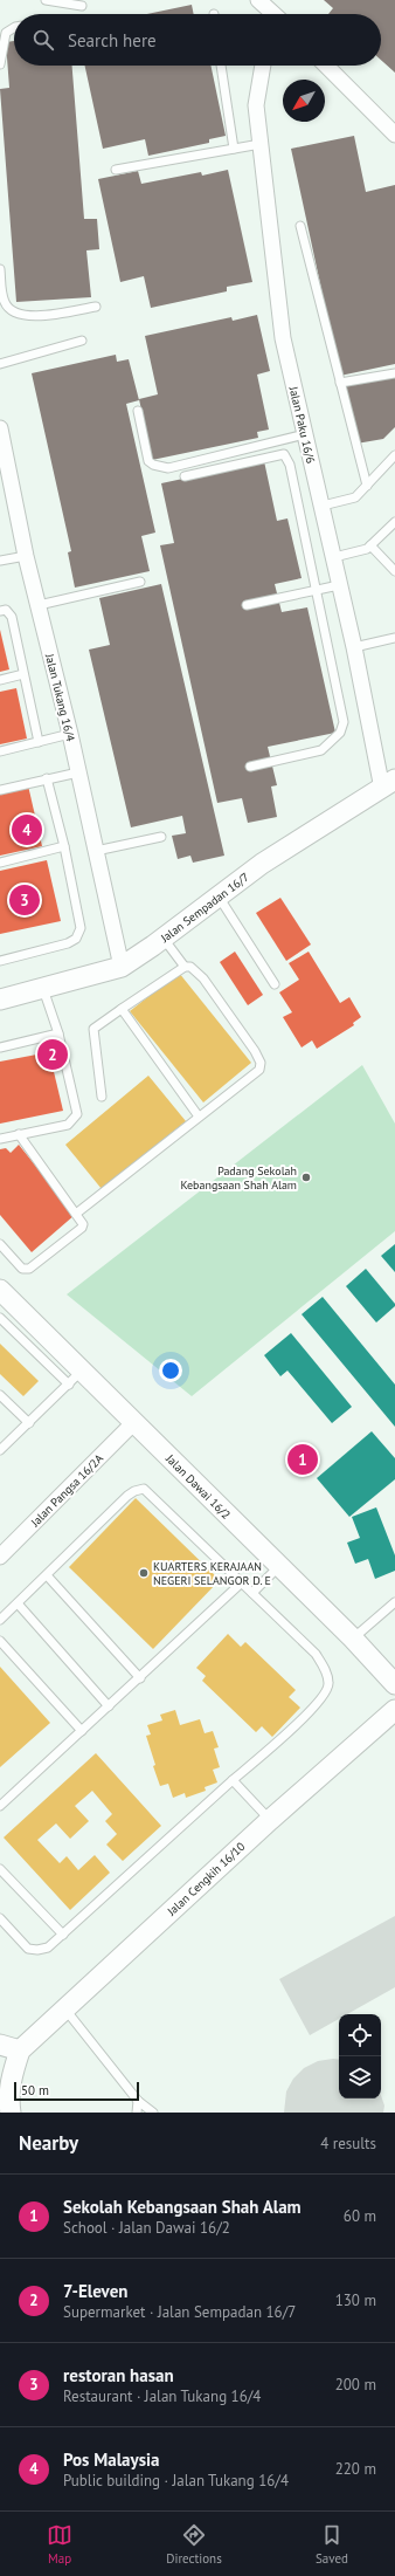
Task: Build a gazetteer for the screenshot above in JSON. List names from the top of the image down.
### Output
{
  "streets": {
    "street": [
      "Jalan Paku 16/6",
      "Jalan Tukang 16/4",
      "Jalan Sempadan 16/7",
      "Jalan Dawai 16/2",
      "Jalan Pangsa 16/2A",
      "Jalan Cengkih 16/10"
    ]
  },
  "crossings": [
    ["Jalan Paku 16/6", "Jalan Sempadan 16/7"],
    ["Jalan Tukang 16/4", "Jalan Sempadan 16/7"],
    ["Jalan Dawai 16/2", "Jalan Pangsa 16/2A"]
  ],
  "places": ["Padang Sekolah Kebangsaan Shah Alam", "KUARTERS KERAJAAN NEGERI SELANGOR D. E"],
  "scale_bar": "50 m",
  "north": "bottom left",
  "page": {
    "search": "Search here",
    "pins": [
      "4",
      "3",
      "2",
      "1"
    ],
    "scale": "50 m",
    "heading": ["Nearby", "4 results"],
    "list": [
      {
        "mark": "1",
        "name": "Sekolah Kebangsaan Shah Alam",
        "note": "School · Jalan Dawai 16/2",
        "value": "60 m"
      },
      {
        "mark": "2",
        "name": "7-Eleven",
        "note": "Supermarket · Jalan Sempadan 16/7",
        "value": "130 m"
      },
      {
        "mark": "3",
        "name": "restoran hasan",
        "note": "Restaurant · Jalan Tukang 16/4",
        "value": "200 m"
      },
      {
        "mark": "4",
        "name": "Pos Malaysia",
        "note": "Public building · Jalan Tukang 16/4",
        "value": "220 m"
      }
    ],
    "nav": ["Map", "Directions", "Saved"]
  }
}
